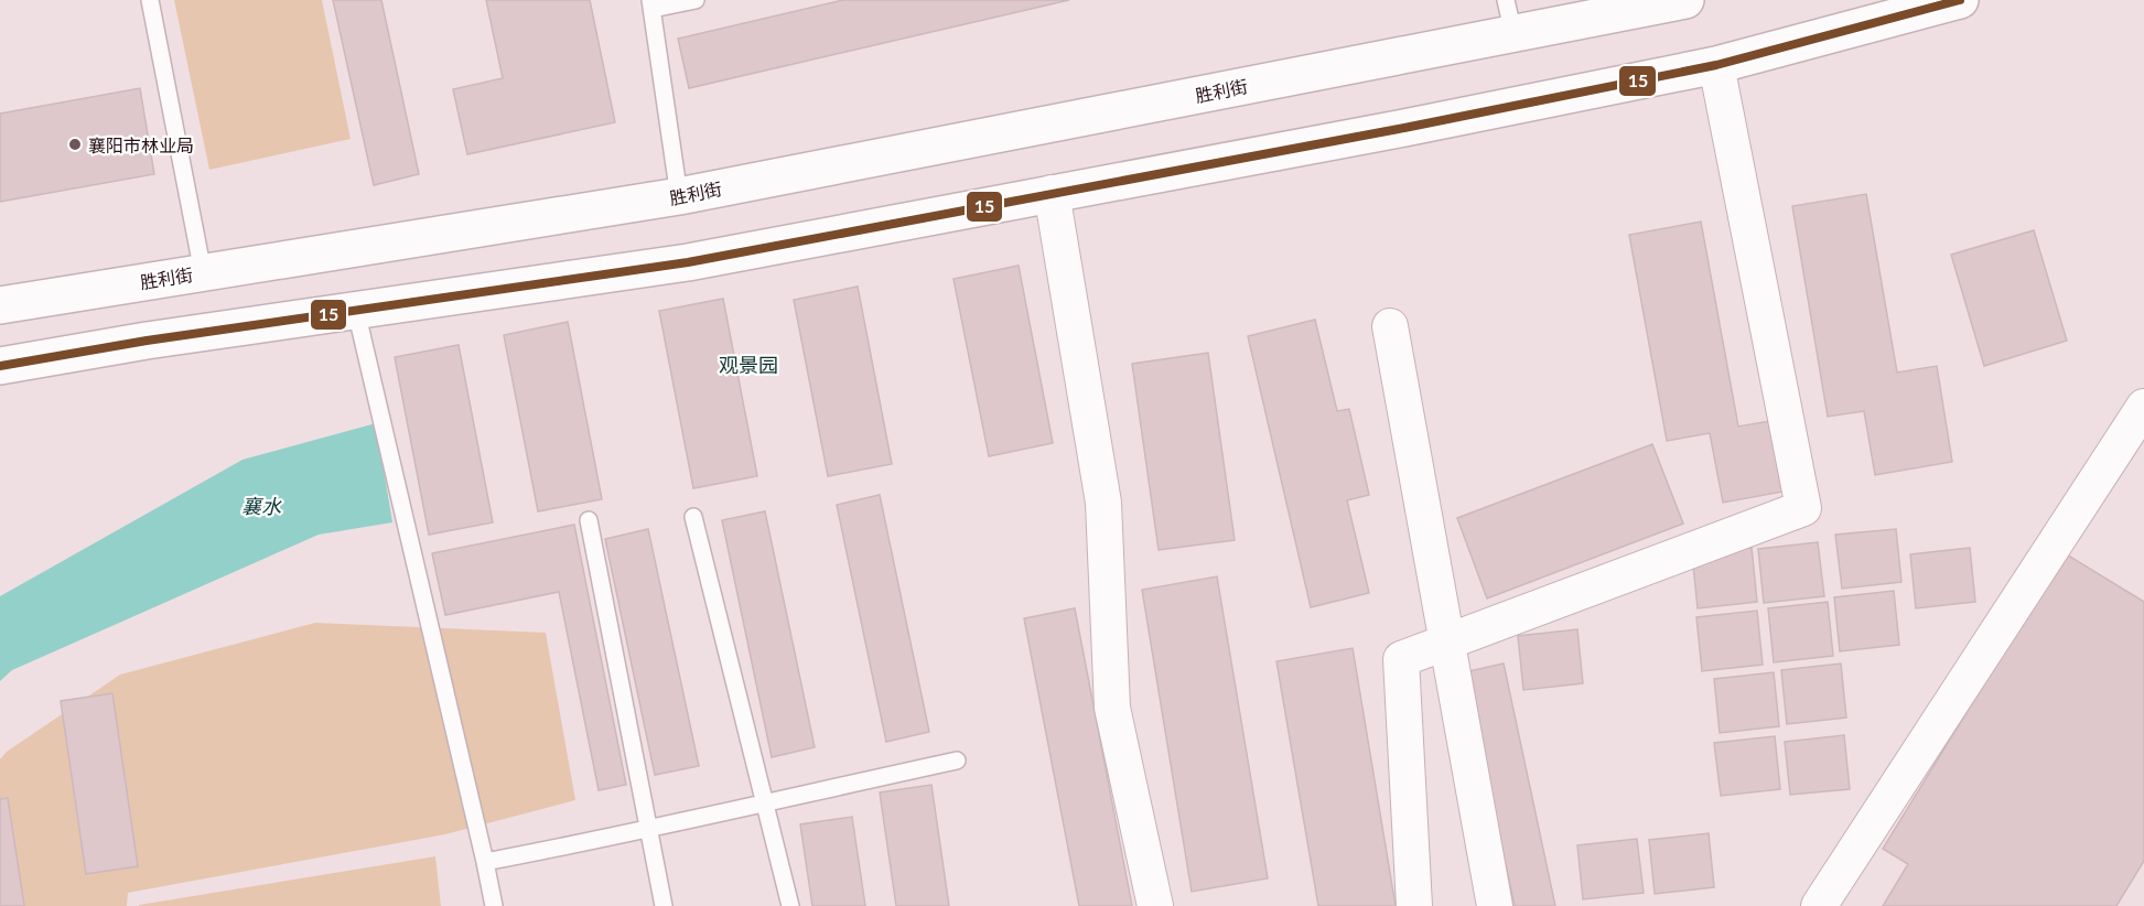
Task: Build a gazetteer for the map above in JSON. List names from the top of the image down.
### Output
{
  "streets": {
    "highway": ["胜利街"]
  },
  "districts": ["观景园"],
  "water": ["襄水"],
  "places": ["襄阳市林业局"],
  "lines": ["transit line 15"]
}
